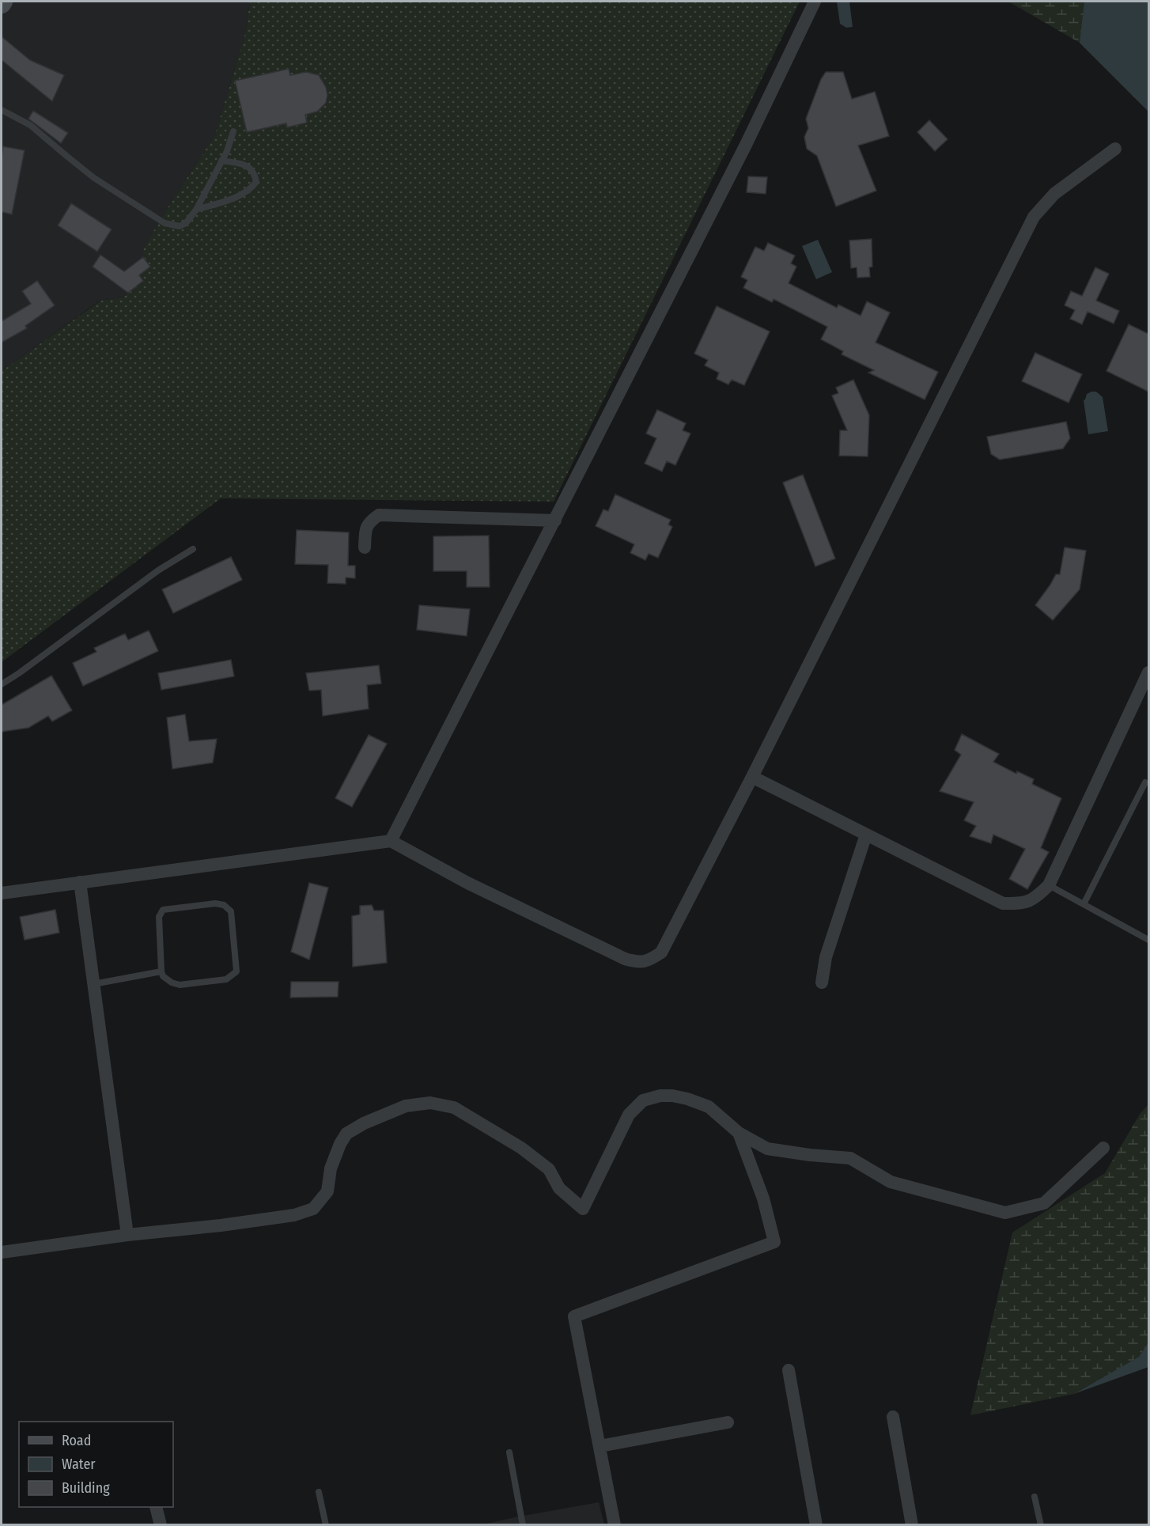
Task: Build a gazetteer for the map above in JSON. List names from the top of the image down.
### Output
{
  "legend": ["Road", "Water", "Building"]
}
